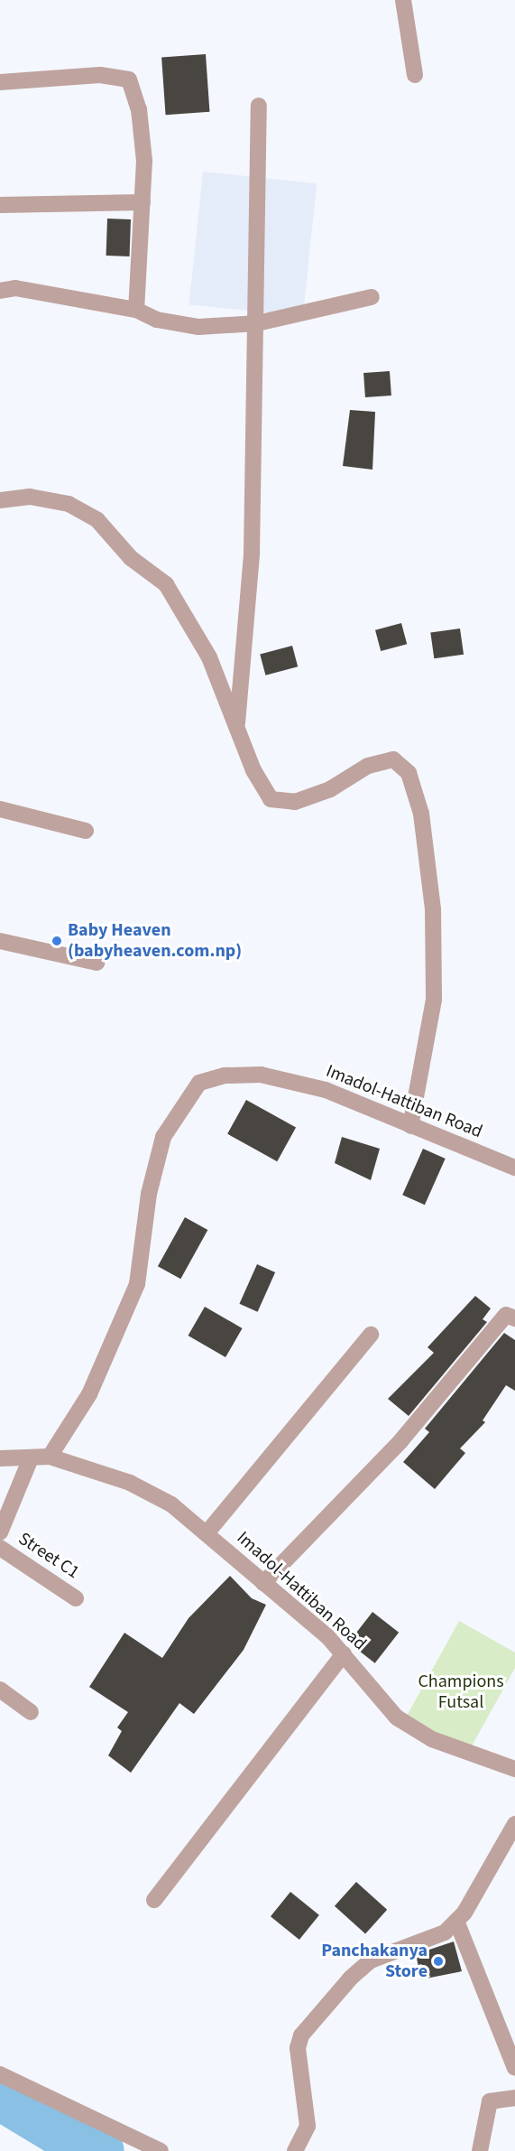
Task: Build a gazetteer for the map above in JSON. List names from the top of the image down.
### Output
{
  "streets": {
    "street": ["Imadol-Hattiban Road", "Street C1"]
  },
  "parks": ["Champions Futsal"],
  "places": ["Baby Heaven (babyheaven.com.np)", "Panchakanya Store"]
}
